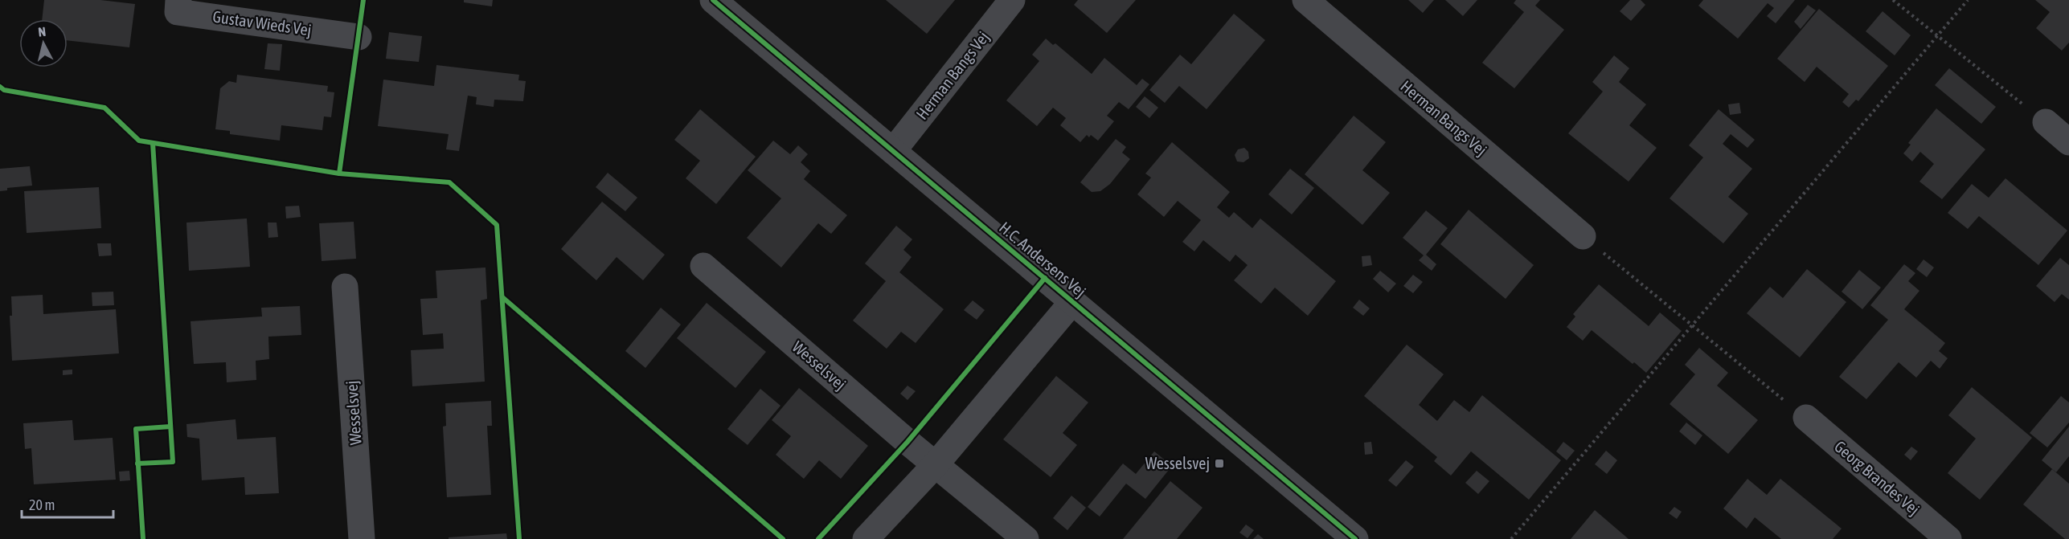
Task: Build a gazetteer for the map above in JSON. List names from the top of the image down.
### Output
{
  "streets": {
    "street": [
      "Gustav Wieds Vej",
      "Herman Bangs Vej",
      "H.C. Andersens Vej",
      "Wesselsvej",
      "Georg Brandes Vej"
    ]
  },
  "crossings": [
    ["Herman Bangs Vej", "H.C. Andersens Vej"]
  ],
  "places": {
    "transit": ["Wesselsvej"]
  },
  "scale_bar": "20 m",
  "north": "top"
}
